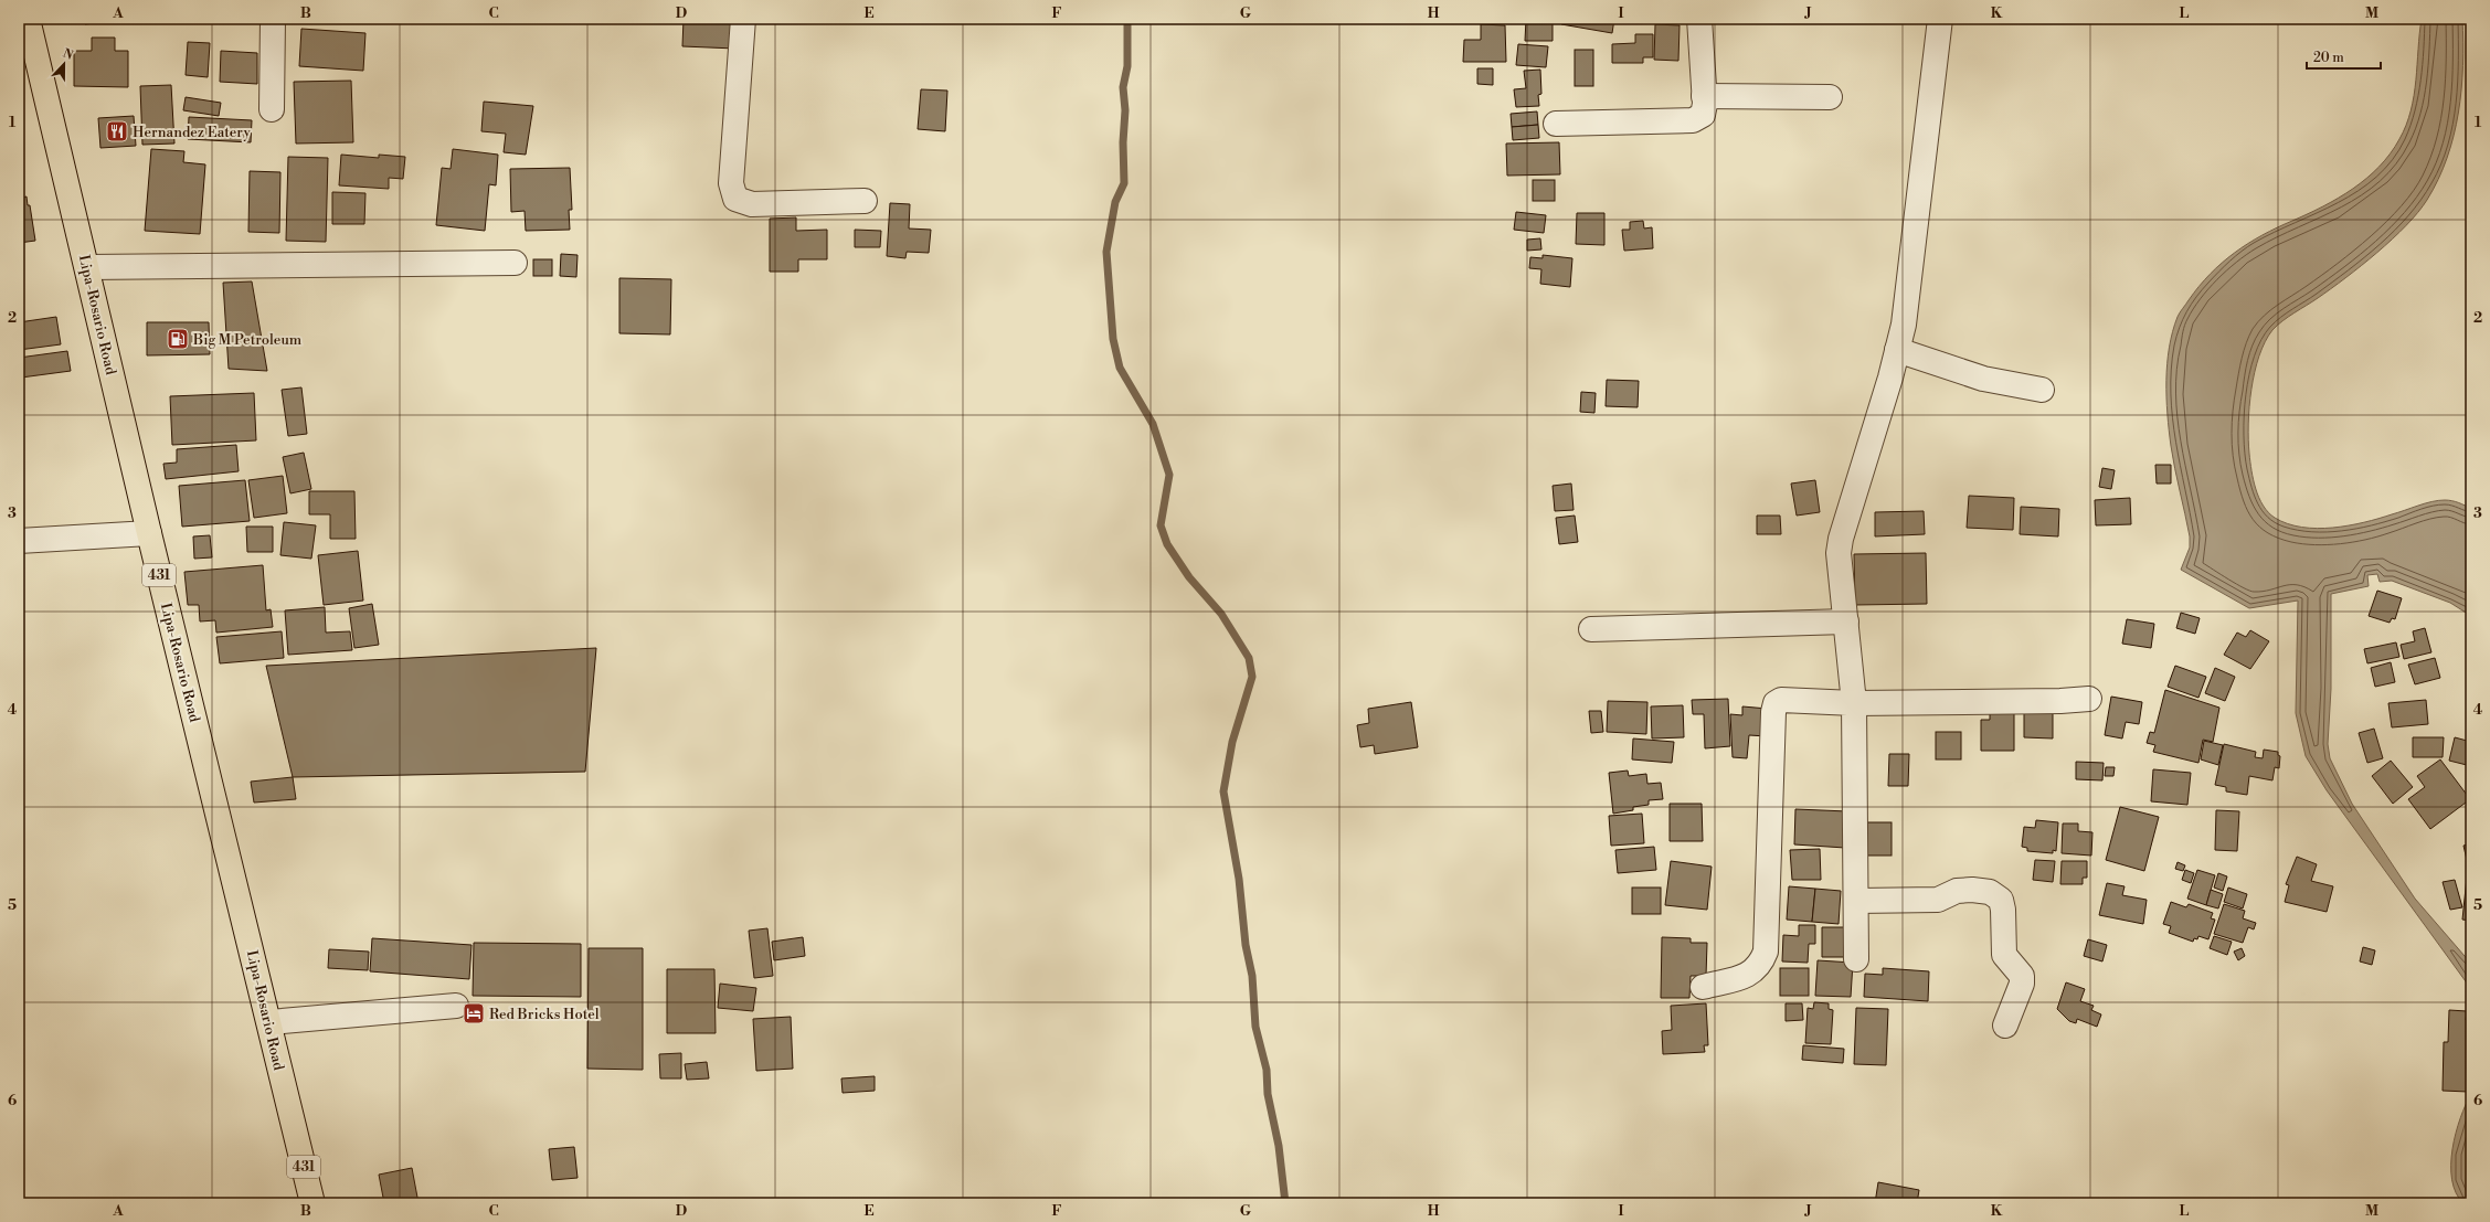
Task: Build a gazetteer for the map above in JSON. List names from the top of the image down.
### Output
{
  "streets": {
    "main road": ["Lipa-Rosario Road", "431"]
  },
  "places": {
    "restaurant": ["Hernandez Eatery"],
    "fuel station": ["Big M Petroleum"],
    "hotel": ["Red Bricks Hotel"]
  },
  "scale_bar": "20 m",
  "north": "top",
  "grid": {
    "columns": [
      "A",
      "B",
      "C",
      "D",
      "E",
      "F",
      "G",
      "H",
      "I",
      "J",
      "K",
      "L",
      "M"
    ],
    "rows": [
      "1",
      "2",
      "3",
      "4",
      "5",
      "6"
    ]
  }
}
